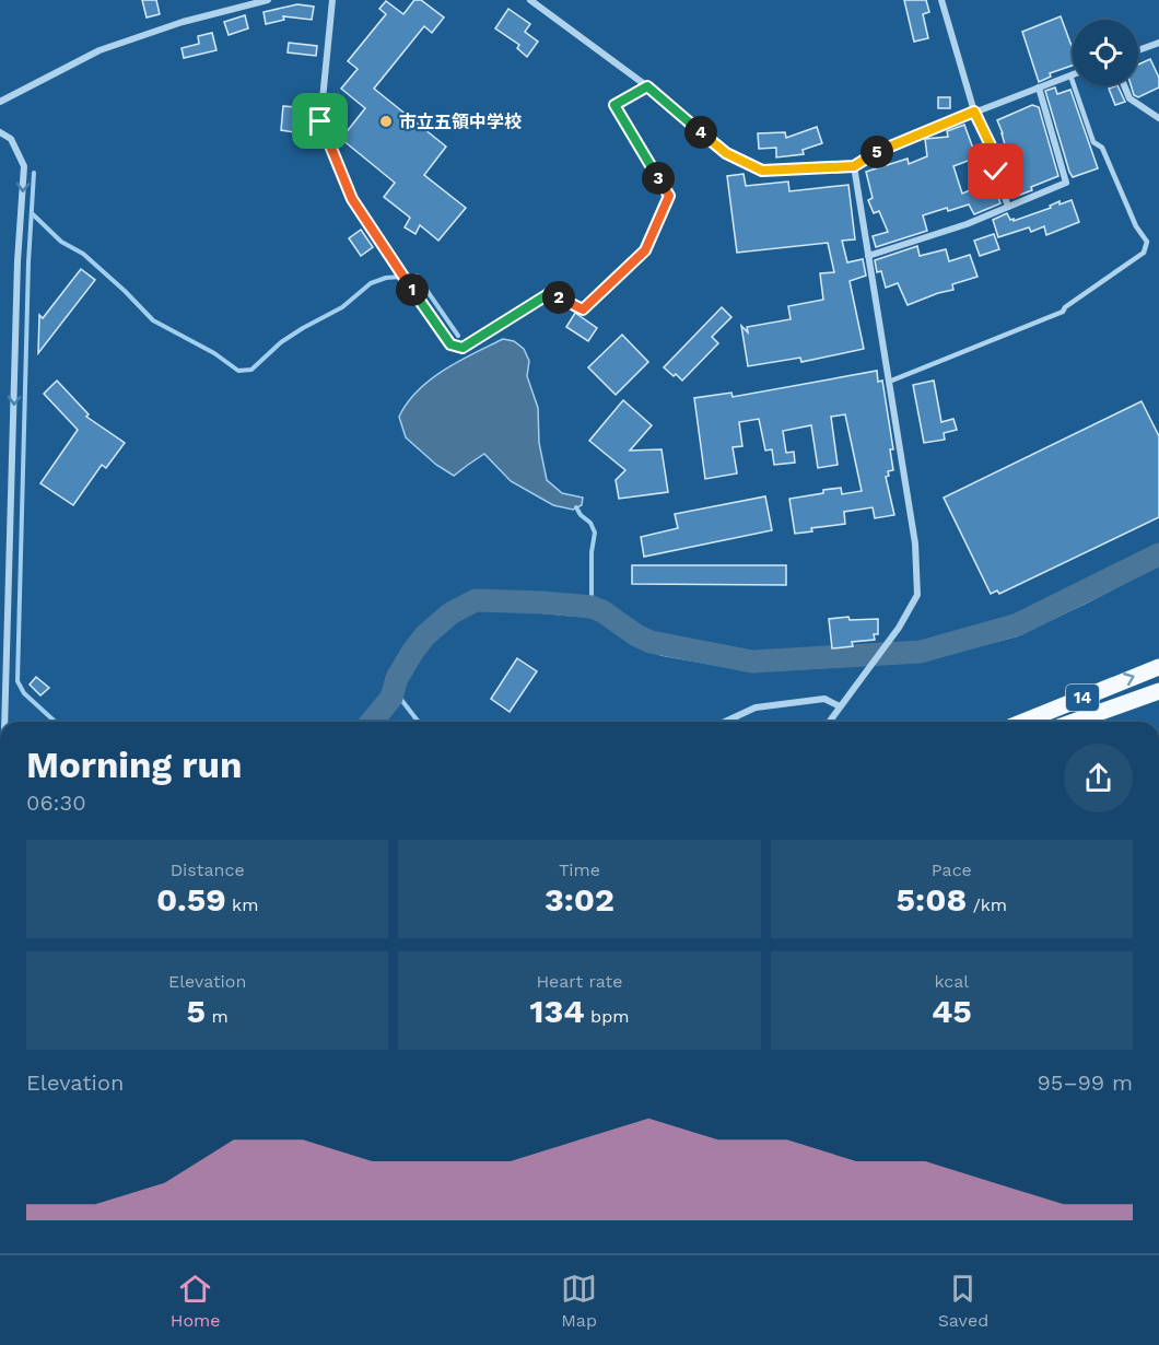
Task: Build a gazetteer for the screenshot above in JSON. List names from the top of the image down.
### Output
{
  "streets": {
    "main road": ["14"]
  },
  "places": ["市立五領中学校"],
  "page": {
    "pins": [
      "4",
      "5",
      "3",
      "1",
      "2"
    ],
    "heading": ["Morning run", "06:30"],
    "stats": [
      ["Distance", "0.59 km"],
      ["Time", "3:02"],
      ["Pace", "5:08 /km"],
      ["Elevation", "5 m"],
      ["Heart rate", "134 bpm"],
      ["kcal", "45"]
    ],
    "chart": ["Elevation", "95–99 m"],
    "tabs": ["Home", "Map", "Saved"]
  }
}
